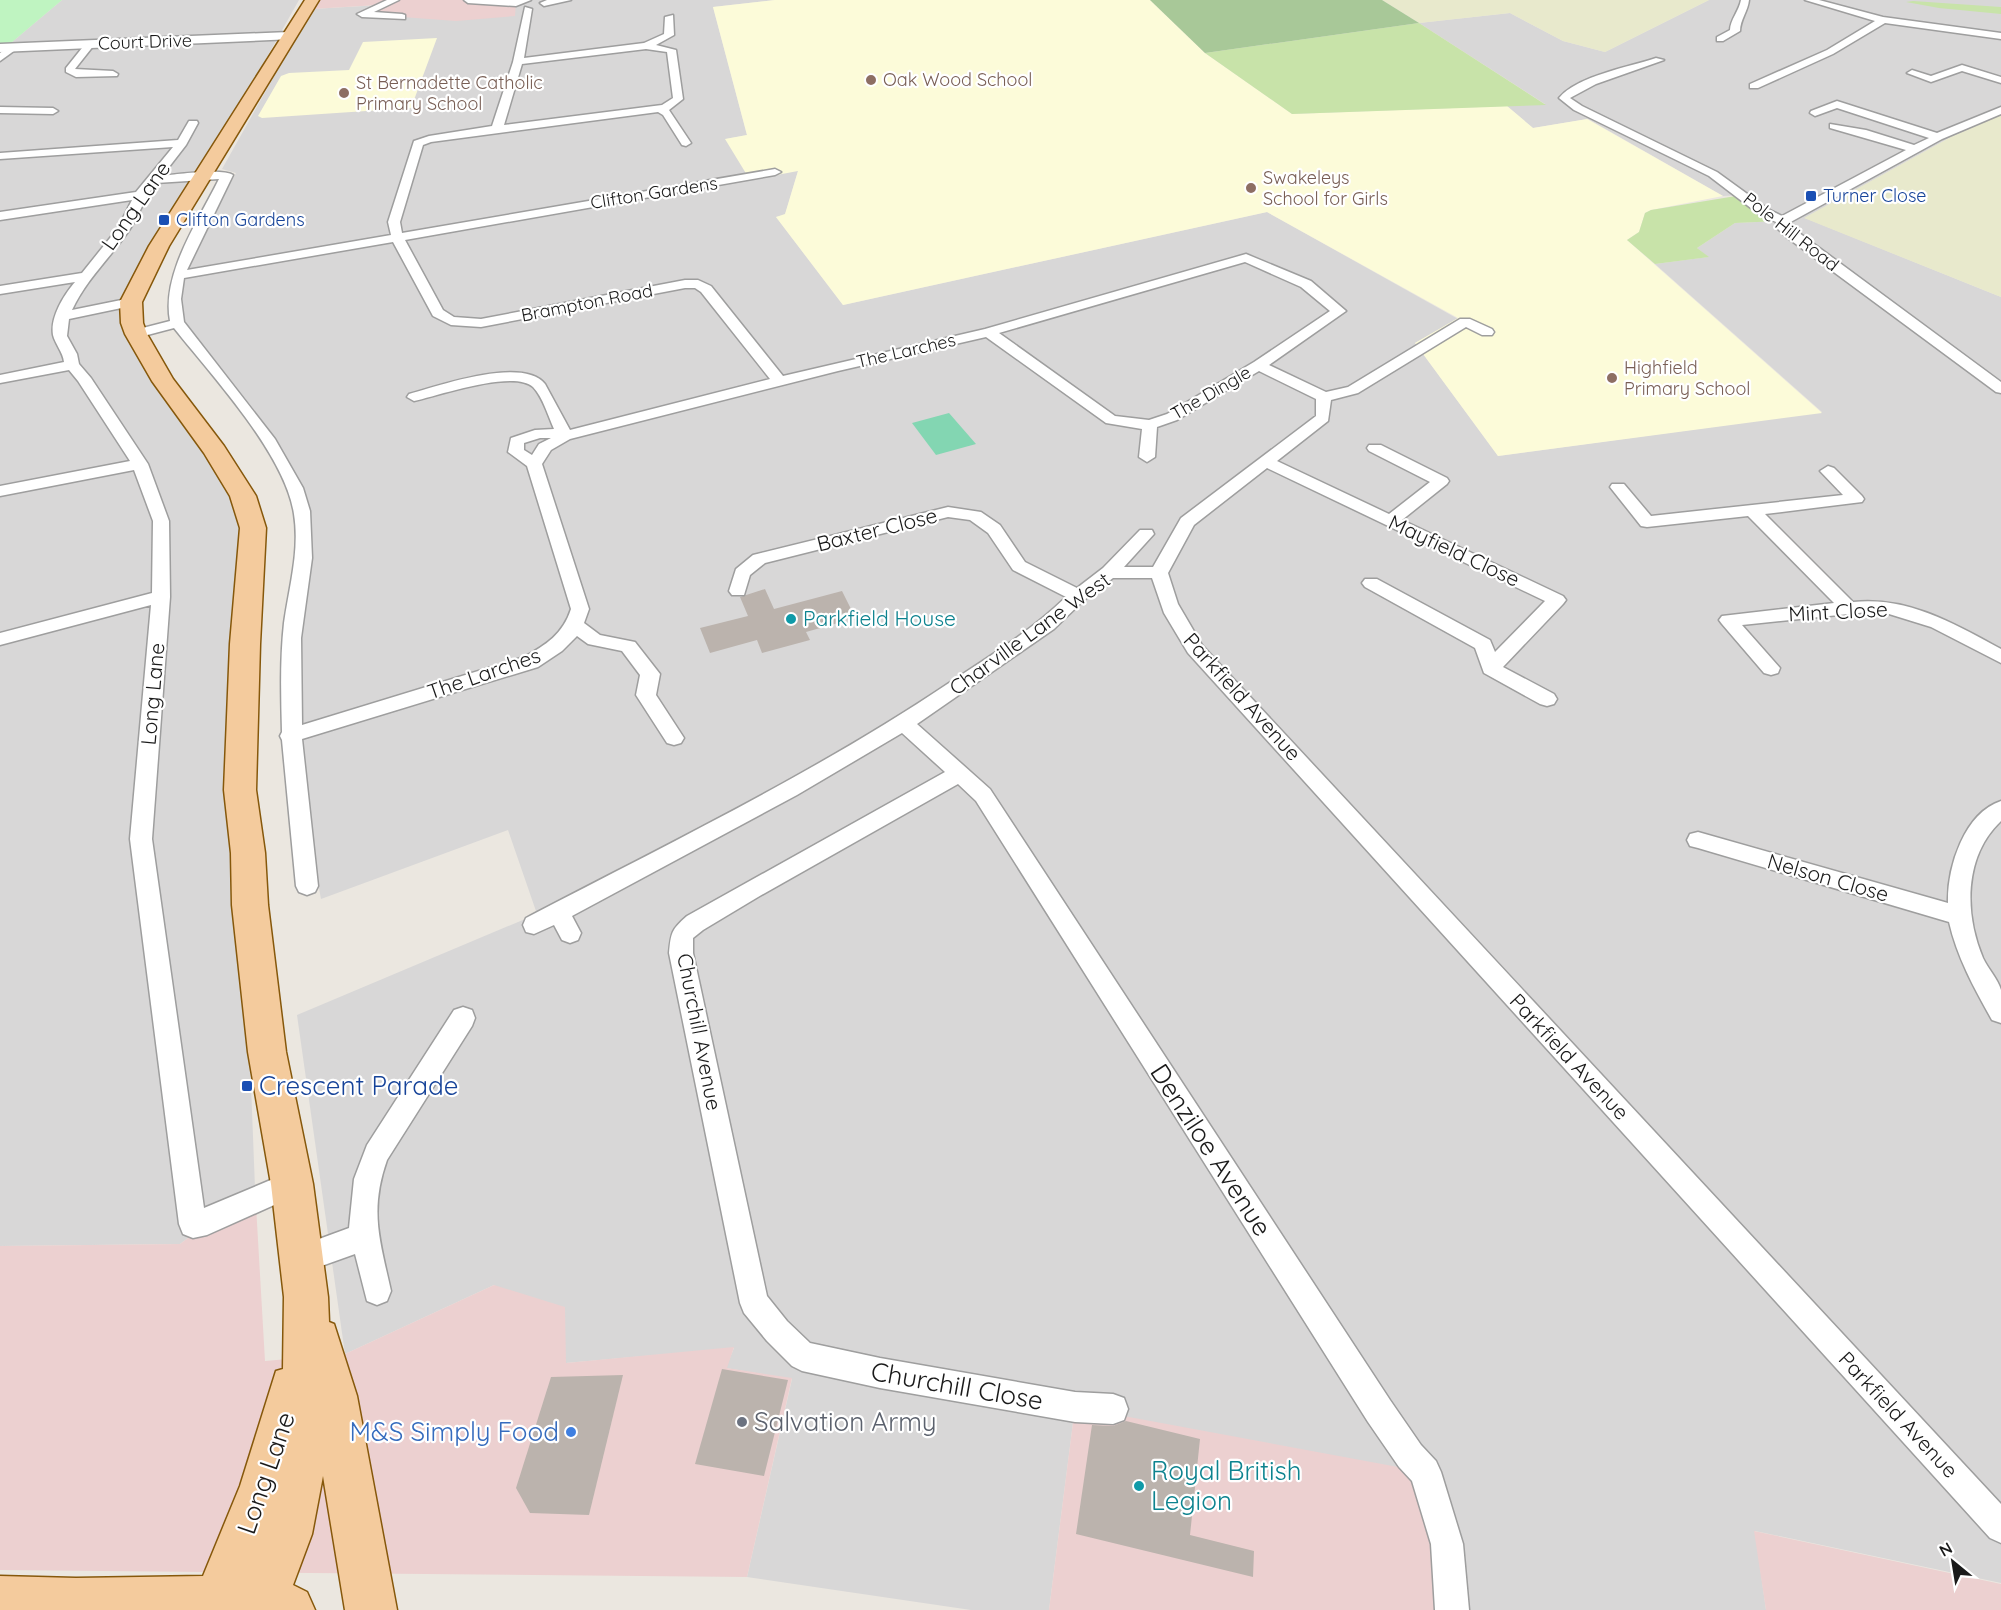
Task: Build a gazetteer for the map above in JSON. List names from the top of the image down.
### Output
{
  "streets": {
    "main road": ["Long Lane"],
    "street": [
      "Court Drive",
      "Clifton Gardens",
      "Pole Hill Road",
      "Brampton Road",
      "The Larches",
      "The Dingle",
      "Baxter Close",
      "Mayfield Close",
      "Mint Close",
      "Charville Lane West",
      "Parkfield Avenue",
      "Nelson Close",
      "Churchill Avenue",
      "Denziloe Avenue",
      "Churchill Close"
    ]
  },
  "crossings": [
    ["Court Drive", "Long Lane"],
    ["Clifton Gardens", "Long Lane"],
    ["Clifton Gardens", "Brampton Road"],
    ["Brampton Road", "The Larches"],
    ["The Larches", "The Dingle"],
    ["Baxter Close", "Charville Lane West"],
    ["Charville Lane West", "Parkfield Avenue"],
    ["Charville Lane West", "Denziloe Avenue"],
    ["Churchill Avenue", "Denziloe Avenue"],
    ["Churchill Avenue", "Churchill Close"]
  ],
  "places": {
    "other": [
      "Oak Wood School",
      "St Bernadette Catholic Primary School",
      "Swakeleys School for Girls",
      "Highfield Primary School",
      "Parkfield House",
      "Salvation Army",
      "M&S Simply Food",
      "Royal British Legion"
    ],
    "transit": ["Turner Close", "Clifton Gardens", "Crescent Parade"]
  },
  "north": "top left"
}
